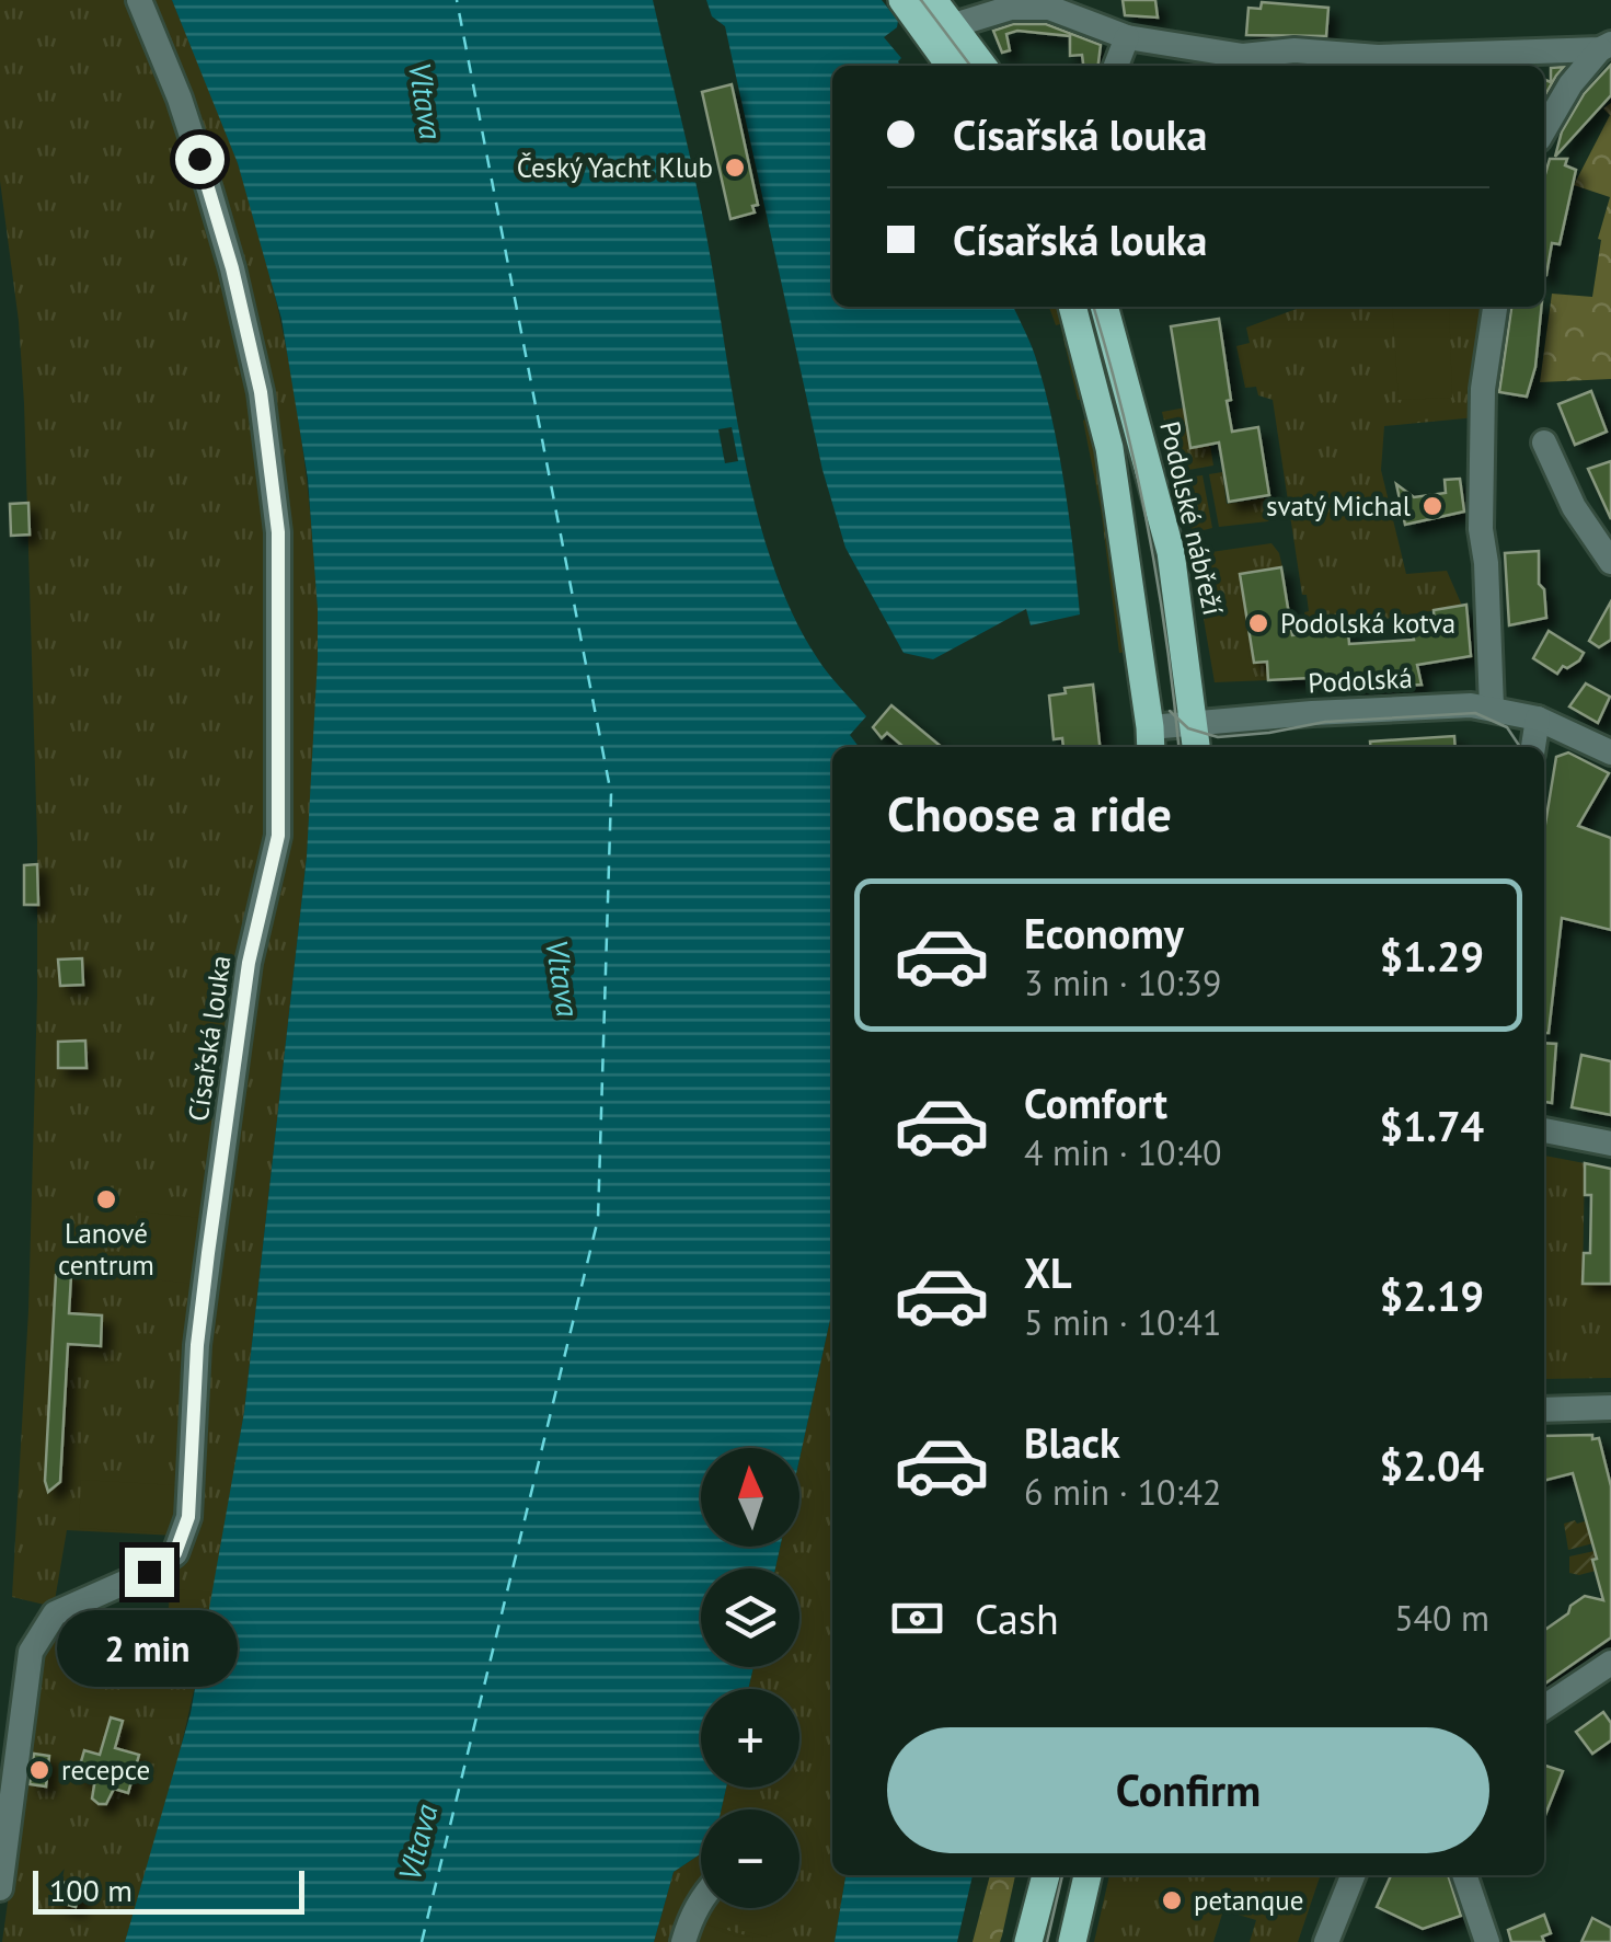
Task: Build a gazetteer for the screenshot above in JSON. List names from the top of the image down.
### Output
{
  "streets": {
    "main road": ["Podolské nábřeží"],
    "street": ["Podolská", "Císařská louka"]
  },
  "crossings": [
    ["Podolské nábřeží", "Podolská"]
  ],
  "water": ["Vltava"],
  "places": [
    "Český Yacht Klub",
    "svatý Michal",
    "Podolská kotva",
    "Lanové centrum",
    "recepce",
    "petanque"
  ],
  "scale_bar": "100 m",
  "north": "top",
  "page": {
    "banner": ["Císařská louka", "Císařská louka"],
    "heading": "Choose a ride",
    "list": [
      {
        "name": "Economy",
        "note": "3 min · 10:39",
        "value": "$1.29"
      },
      {
        "name": "Comfort",
        "note": "4 min · 10:40",
        "value": "$1.74"
      },
      {
        "name": "XL",
        "note": "5 min · 10:41",
        "value": "$2.19"
      },
      {
        "name": "Black",
        "note": "6 min · 10:42",
        "value": "$2.04"
      }
    ],
    "map_buttons": ["+", "−"],
    "pay": ["Cash", "540 m"],
    "bubble": "2 min",
    "buttons": "Confirm",
    "scale": "100 m"
  }
}
